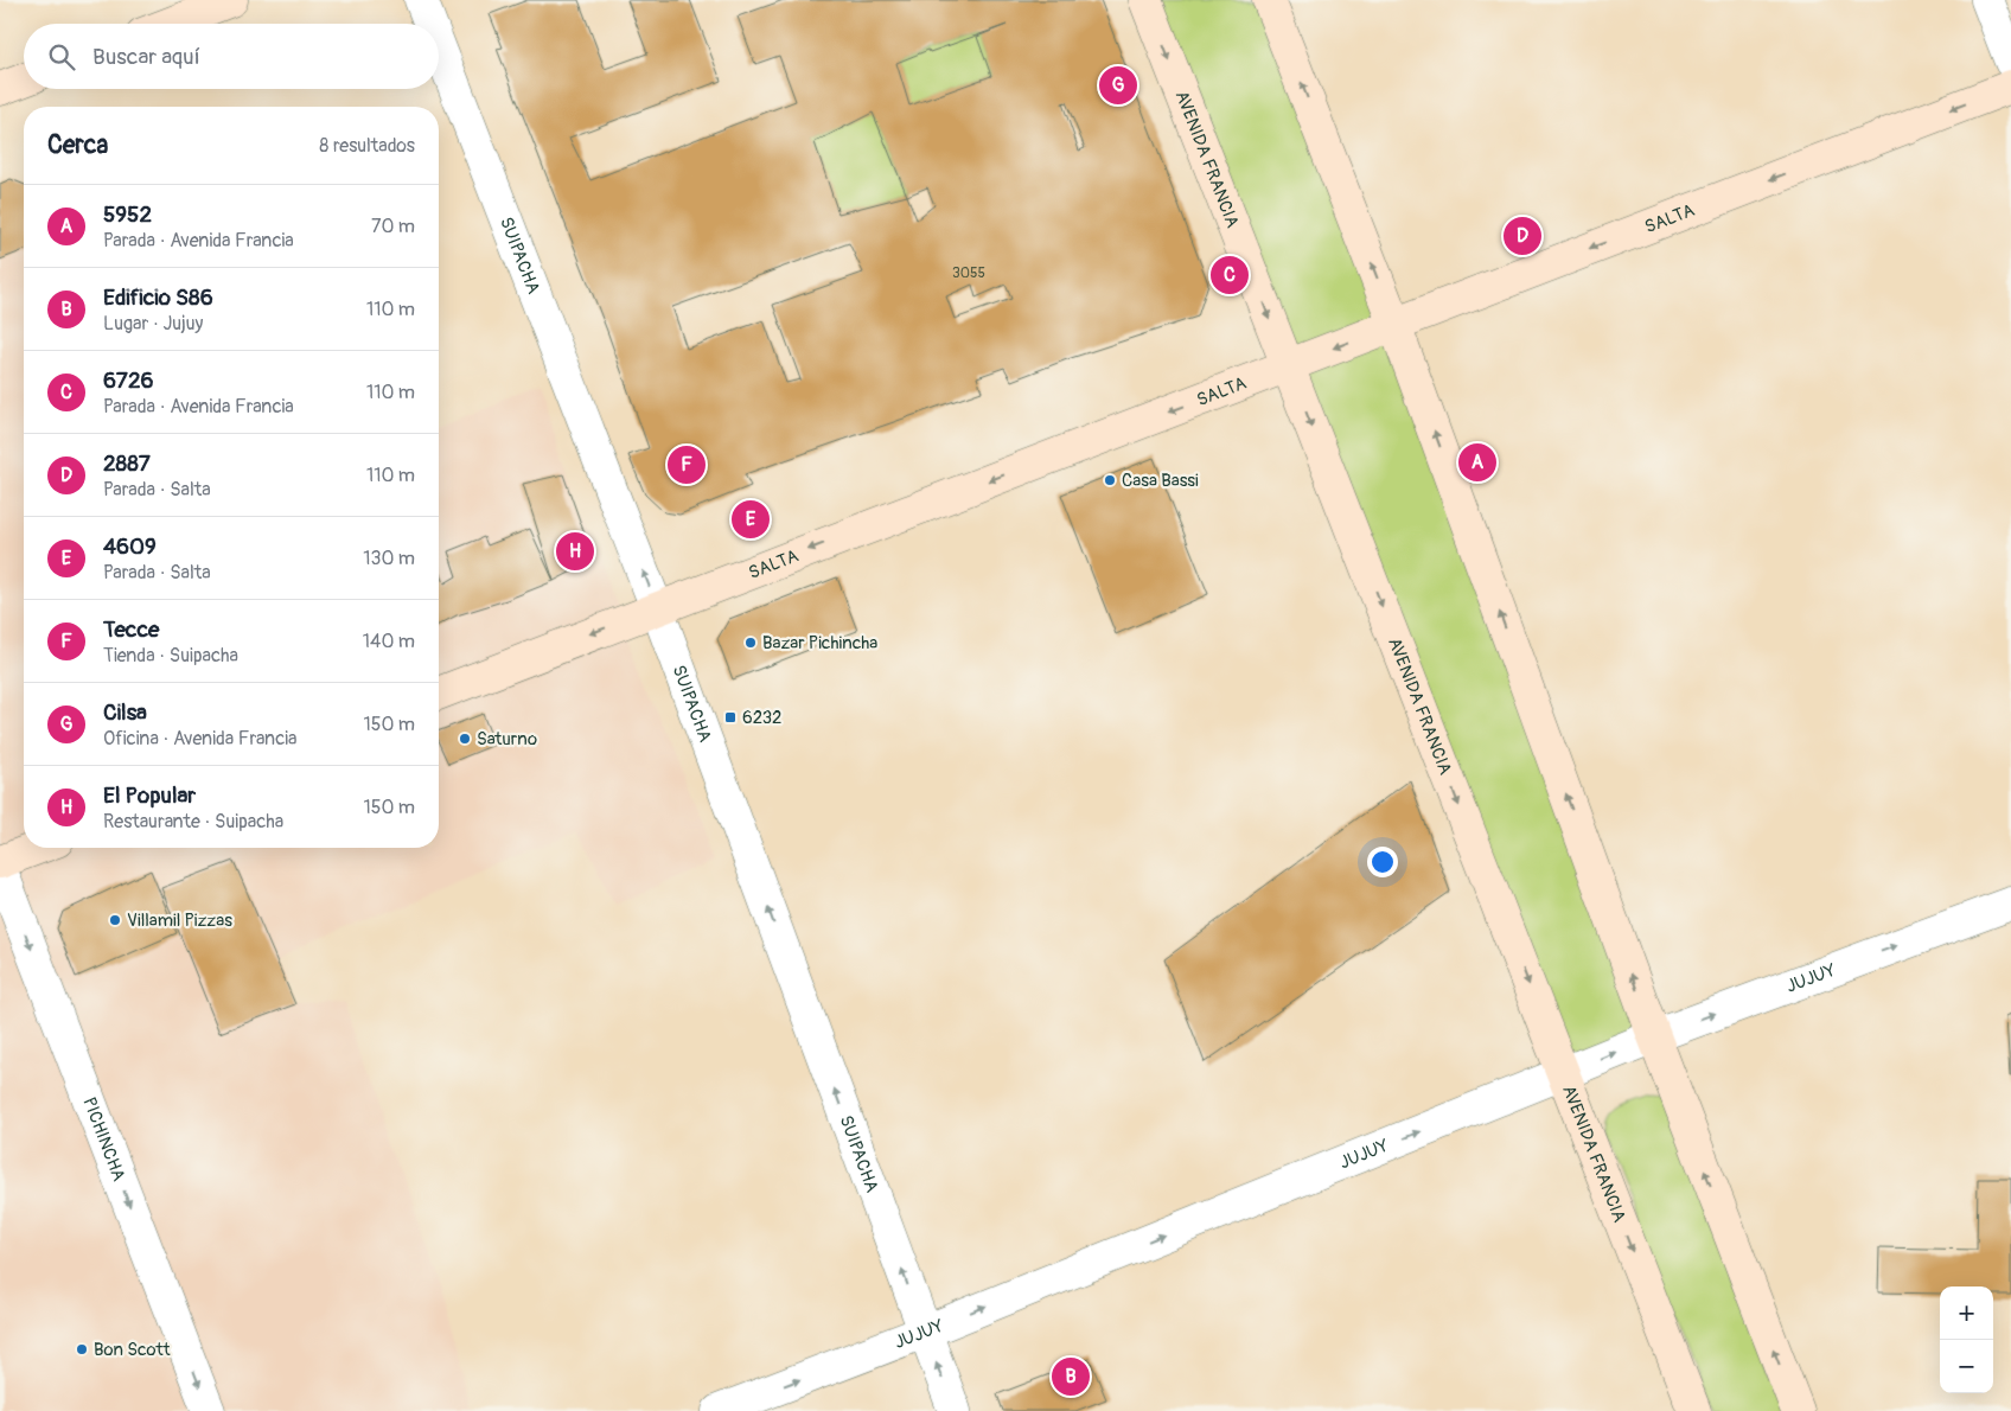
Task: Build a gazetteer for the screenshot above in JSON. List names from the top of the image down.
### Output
{
  "streets": {
    "street": [
      "AVENIDA FRANCIA",
      "SALTA",
      "SUIPACHA",
      "JUJUY",
      "PICHINCHA"
    ]
  },
  "crossings": [
    ["AVENIDA FRANCIA", "SALTA"],
    ["AVENIDA FRANCIA", "JUJUY"],
    ["SALTA", "SUIPACHA"],
    ["SUIPACHA", "JUJUY"]
  ],
  "one_way": [
    "SALTA",
    "SUIPACHA",
    "JUJUY",
    "PICHINCHA"
  ],
  "places": {
    "other": [
      "Casa Bassi",
      "Bazar Pichincha",
      "Saturno",
      "Villamil Pizzas",
      "Bon Scott"
    ],
    "transit": ["6232"]
  },
  "house_numbers": ["3055"],
  "page": {
    "search": "Buscar aquí",
    "pins": [
      "G",
      "D",
      "C",
      "A",
      "F",
      "E",
      "H",
      "B"
    ],
    "heading": ["Cerca", "8 resultados"],
    "list": [
      {
        "mark": "A",
        "name": "5952",
        "note": "Parada · Avenida Francia",
        "value": "70 m"
      },
      {
        "mark": "B",
        "name": "Edificio S86",
        "note": "Lugar · Jujuy",
        "value": "110 m"
      },
      {
        "mark": "C",
        "name": "6726",
        "note": "Parada · Avenida Francia",
        "value": "110 m"
      },
      {
        "mark": "D",
        "name": "2887",
        "note": "Parada · Salta",
        "value": "110 m"
      },
      {
        "mark": "E",
        "name": "4609",
        "note": "Parada · Salta",
        "value": "130 m"
      },
      {
        "mark": "F",
        "name": "Tecce",
        "note": "Tienda · Suipacha",
        "value": "140 m"
      },
      {
        "mark": "G",
        "name": "Cilsa",
        "note": "Oficina · Avenida Francia",
        "value": "150 m"
      },
      {
        "mark": "H",
        "name": "El Popular",
        "note": "Restaurante · Suipacha",
        "value": "150 m"
      }
    ],
    "map_buttons": ["+", "−"]
  }
}
